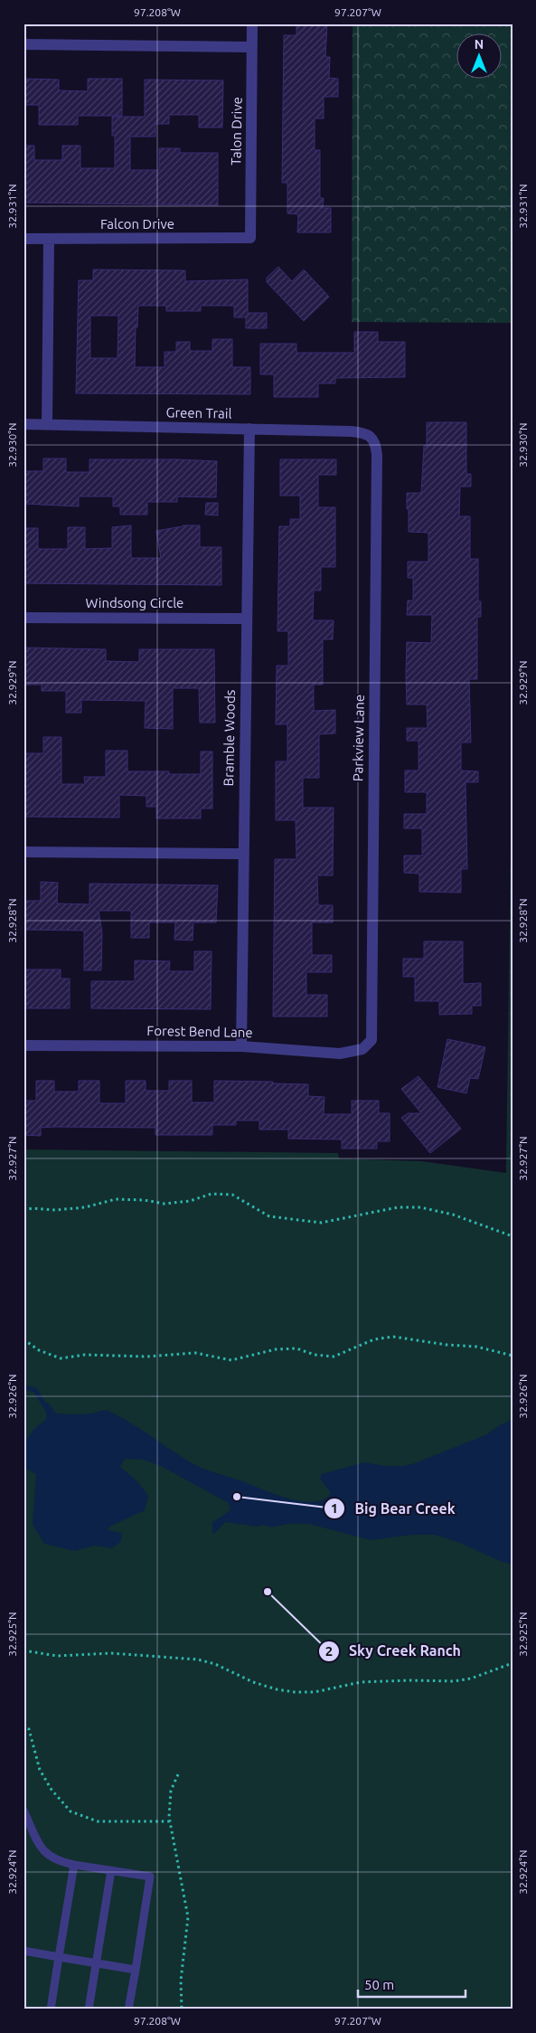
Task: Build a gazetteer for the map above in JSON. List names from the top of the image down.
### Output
{
  "streets": {
    "street": [
      "Talon Drive",
      "Falcon Drive",
      "Green Trail",
      "Windsong Circle",
      "Bramble Woods",
      "Parkview Lane",
      "Forest Bend Lane"
    ]
  },
  "crossings": [
    ["Talon Drive", "Falcon Drive"],
    ["Green Trail", "Bramble Woods"],
    ["Green Trail", "Parkview Lane"],
    ["Windsong Circle", "Bramble Woods"],
    ["Bramble Woods", "Forest Bend Lane"],
    ["Parkview Lane", "Forest Bend Lane"]
  ],
  "places": ["Big Bear Creek", "Sky Creek Ranch"],
  "scale_bar": "50 m",
  "north": "top",
  "coordinates": [
    "97.208°W",
    "97.207°W",
    "32.931°N",
    "32.930°N",
    "32.929°N",
    "32.928°N",
    "32.927°N",
    "32.926°N",
    "32.925°N",
    "32.924°N"
  ]
}
